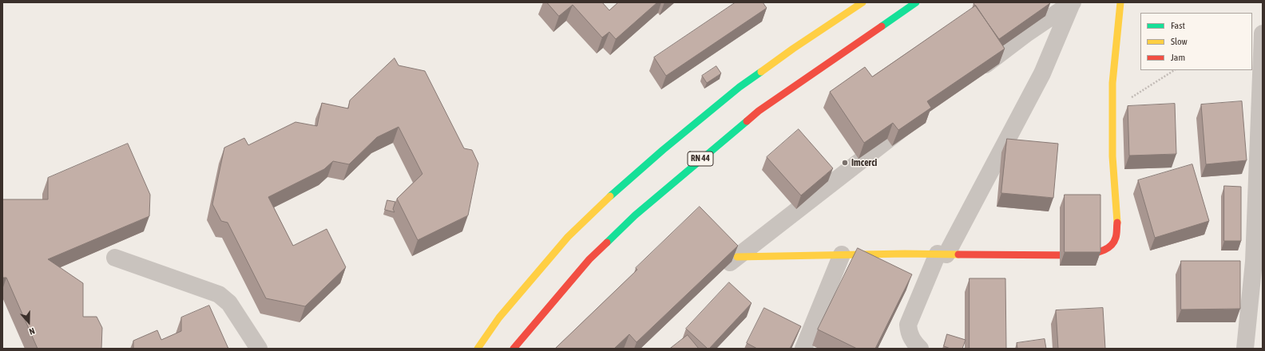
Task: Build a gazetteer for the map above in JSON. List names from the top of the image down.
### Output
{
  "streets": {
    "main road": ["RN 44"]
  },
  "places": ["Imcerci"],
  "legend": ["Fast", "Slow", "Jam"],
  "north": "bottom"
}
